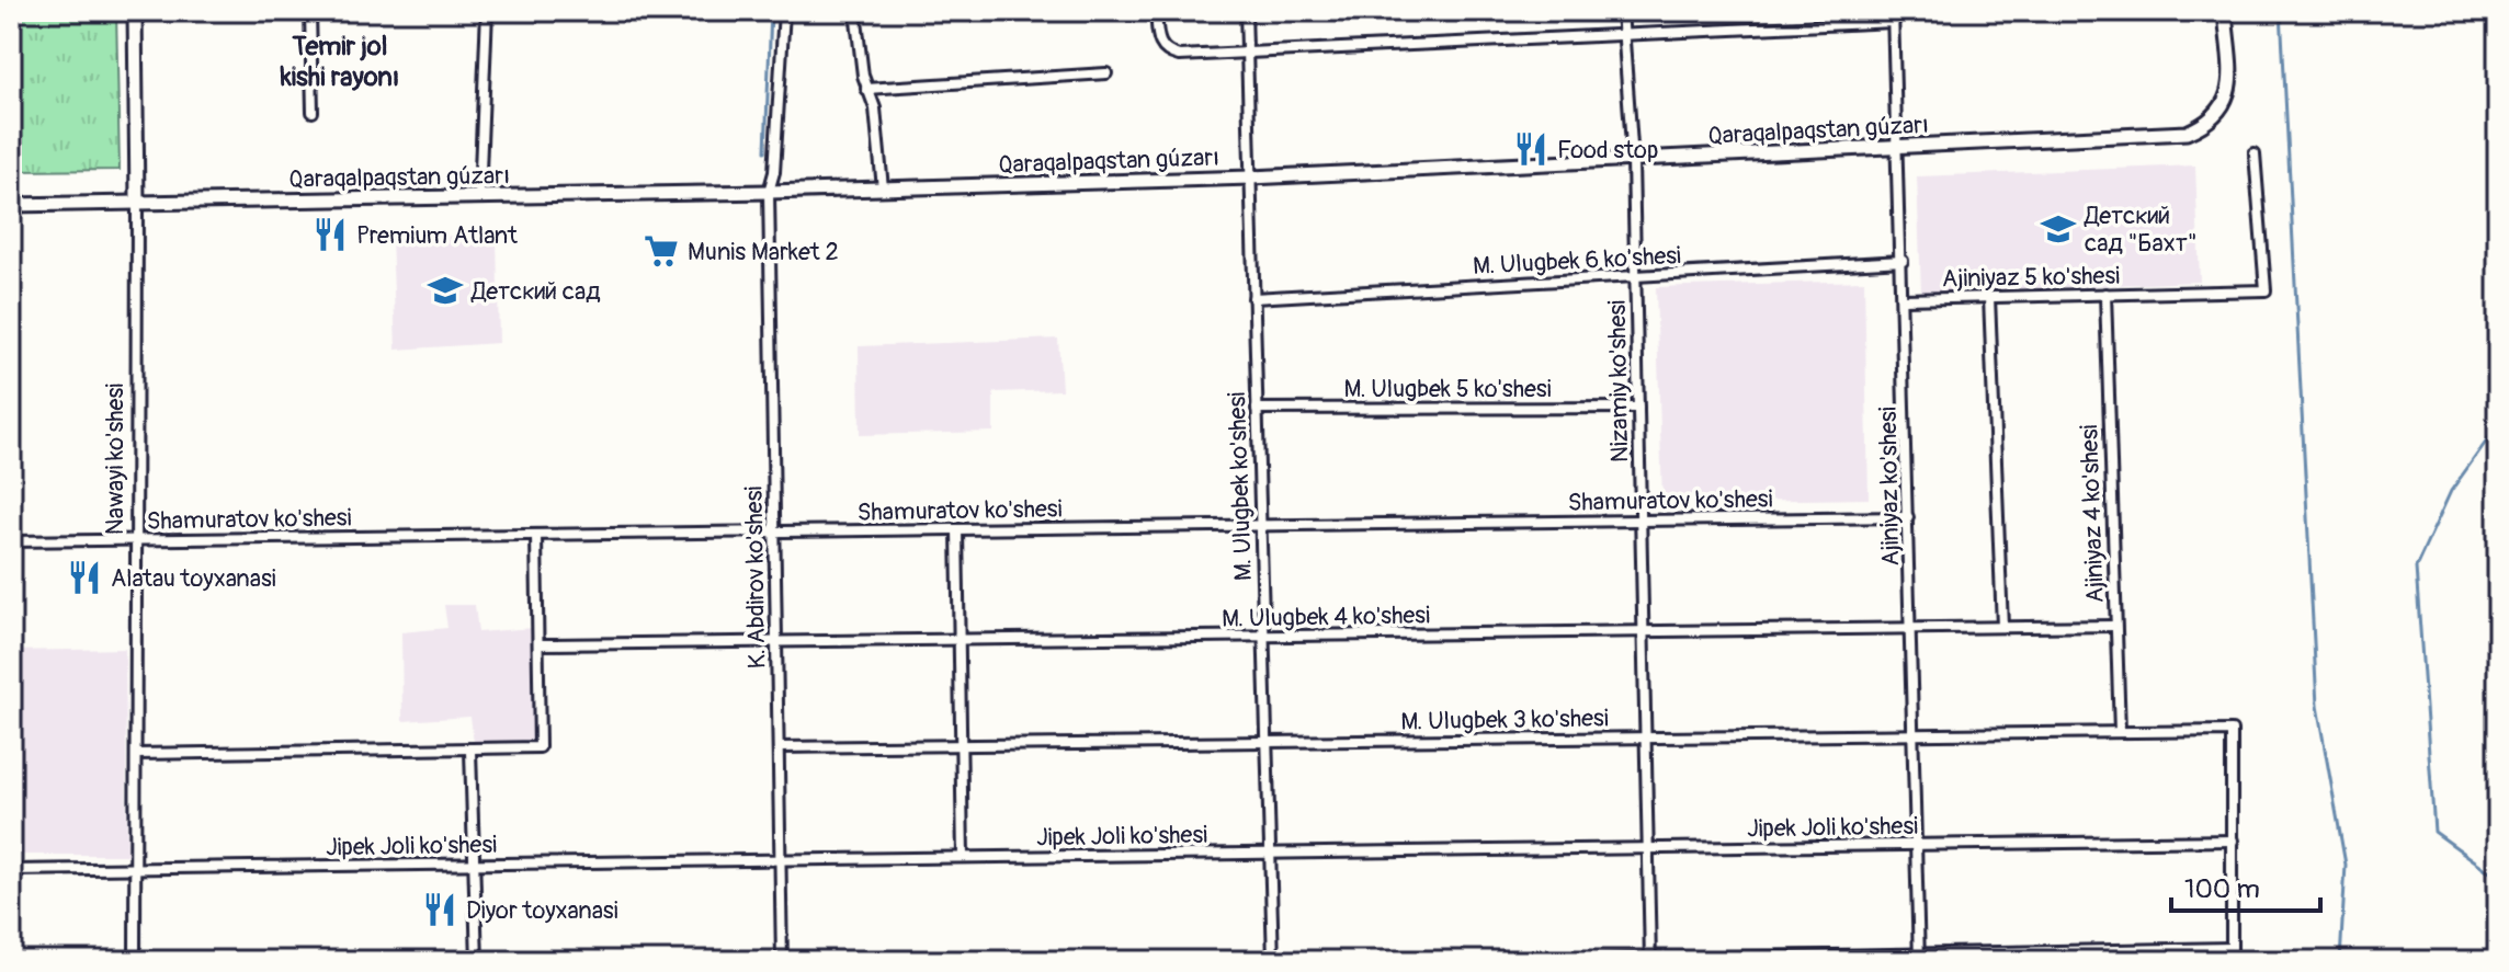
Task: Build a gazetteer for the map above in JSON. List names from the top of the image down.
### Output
{
  "streets": {
    "street": [
      "Qaraqalpaqstan gúzarı",
      "M. Ulugbek 6 ko'shesi",
      "Ajiniyaz 5 ko'shesi",
      "Nizamiy ko'shesi",
      "M. Ulugbek 5 ko'shesi",
      "Nawayi ko'shesi",
      "M. Ulugbek ko'shesi",
      "Ajiniyaz ko'shesi",
      "Shamuratov ko'shesi",
      "Ajiniyaz 4 ko'shesi",
      "K. Abdirov ko'shesi",
      "M. Ulugbek 4 ko'shesi",
      "M. Ulugbek 3 ko'shesi",
      "Jipek Joli ko'shesi"
    ]
  },
  "crossings": [
    ["Qaraqalpaqstan gúzarı", "Nizamiy ko'shesi"],
    ["Qaraqalpaqstan gúzarı", "Nawayi ko'shesi"],
    ["Qaraqalpaqstan gúzarı", "M. Ulugbek ko'shesi"],
    ["Qaraqalpaqstan gúzarı", "Ajiniyaz ko'shesi"],
    ["Qaraqalpaqstan gúzarı", "K. Abdirov ko'shesi"],
    ["M. Ulugbek 6 ko'shesi", "Nizamiy ko'shesi"],
    ["M. Ulugbek 6 ko'shesi", "M. Ulugbek ko'shesi"],
    ["M. Ulugbek 6 ko'shesi", "Ajiniyaz ko'shesi"],
    ["Ajiniyaz 5 ko'shesi", "Ajiniyaz ko'shesi"],
    ["Ajiniyaz 5 ko'shesi", "Ajiniyaz 4 ko'shesi"],
    ["Nizamiy ko'shesi", "M. Ulugbek 5 ko'shesi"],
    ["Nizamiy ko'shesi", "Shamuratov ko'shesi"],
    ["Nizamiy ko'shesi", "M. Ulugbek 4 ko'shesi"],
    ["Nizamiy ko'shesi", "M. Ulugbek 3 ko'shesi"],
    ["Nizamiy ko'shesi", "Jipek Joli ko'shesi"],
    ["M. Ulugbek 5 ko'shesi", "M. Ulugbek ko'shesi"],
    ["Nawayi ko'shesi", "Shamuratov ko'shesi"],
    ["Nawayi ko'shesi", "Jipek Joli ko'shesi"],
    ["M. Ulugbek ko'shesi", "Shamuratov ko'shesi"],
    ["M. Ulugbek ko'shesi", "M. Ulugbek 4 ko'shesi"],
    ["M. Ulugbek ko'shesi", "M. Ulugbek 3 ko'shesi"],
    ["M. Ulugbek ko'shesi", "Jipek Joli ko'shesi"],
    ["Ajiniyaz ko'shesi", "Shamuratov ko'shesi"],
    ["Ajiniyaz ko'shesi", "M. Ulugbek 4 ko'shesi"],
    ["Ajiniyaz ko'shesi", "M. Ulugbek 3 ko'shesi"],
    ["Ajiniyaz ko'shesi", "Jipek Joli ko'shesi"],
    ["Shamuratov ko'shesi", "K. Abdirov ko'shesi"],
    ["Ajiniyaz 4 ko'shesi", "M. Ulugbek 4 ko'shesi"],
    ["Ajiniyaz 4 ko'shesi", "M. Ulugbek 3 ko'shesi"],
    ["K. Abdirov ko'shesi", "M. Ulugbek 4 ko'shesi"],
    ["K. Abdirov ko'shesi", "M. Ulugbek 3 ko'shesi"],
    ["K. Abdirov ko'shesi", "Jipek Joli ko'shesi"],
    ["M. Ulugbek 3 ko'shesi", "Jipek Joli ko'shesi"]
  ],
  "districts": ["Temir jol kishi rayonı"],
  "places": {
    "restaurant": [
      "Food stop",
      "Premium Atlant",
      "Alatau toyxanasi",
      "Diyor toyxanasi"
    ],
    "school or university": ["Детский сад \"Бахт\"", "Детский сад"],
    "supermarket": ["Munis Market 2"]
  },
  "scale_bar": "100 m"
}
